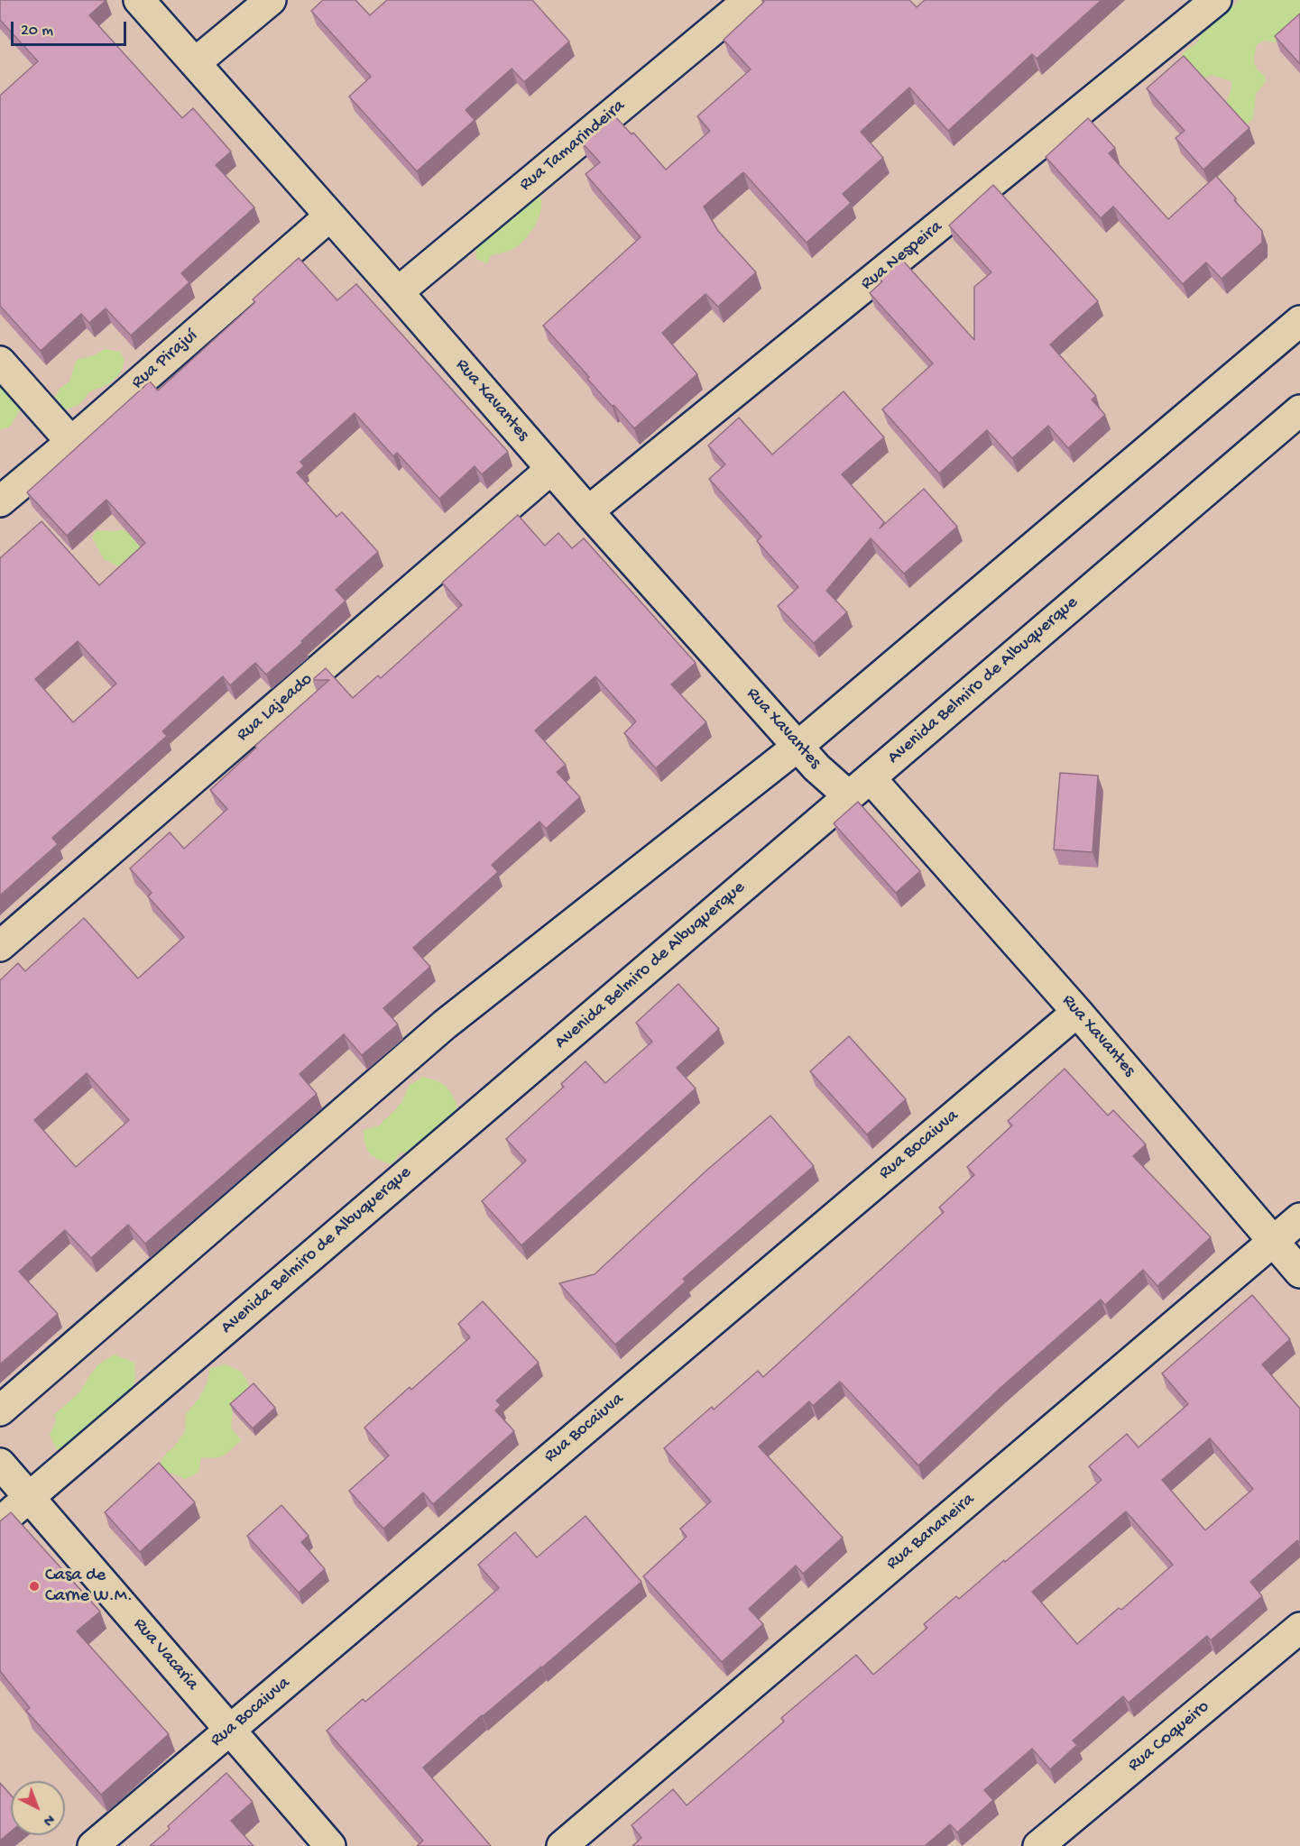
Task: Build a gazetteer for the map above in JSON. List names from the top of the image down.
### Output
{
  "streets": {
    "street": [
      "Rua Tamarindeira",
      "Rua Nespeira",
      "Rua Pirajuí",
      "Rua Xavantes",
      "Avenida Belmiro de Albuquerque",
      "Rua Lajeado",
      "Rua Bocaiuva",
      "Rua Bananeira",
      "Rua Vacaria",
      "Rua Coqueiro"
    ]
  },
  "crossings": [
    ["Rua Tamarindeira", "Rua Xavantes"],
    ["Rua Nespeira", "Rua Xavantes"],
    ["Rua Pirajuí", "Rua Xavantes"],
    ["Rua Xavantes", "Avenida Belmiro de Albuquerque"],
    ["Rua Xavantes", "Rua Lajeado"],
    ["Rua Xavantes", "Rua Bocaiuva"],
    ["Rua Xavantes", "Rua Bananeira"],
    ["Avenida Belmiro de Albuquerque", "Rua Vacaria"],
    ["Rua Bocaiuva", "Rua Vacaria"]
  ],
  "places": ["Casa de Carne W.M."],
  "scale_bar": "20 m",
  "north": "bottom right"
}
